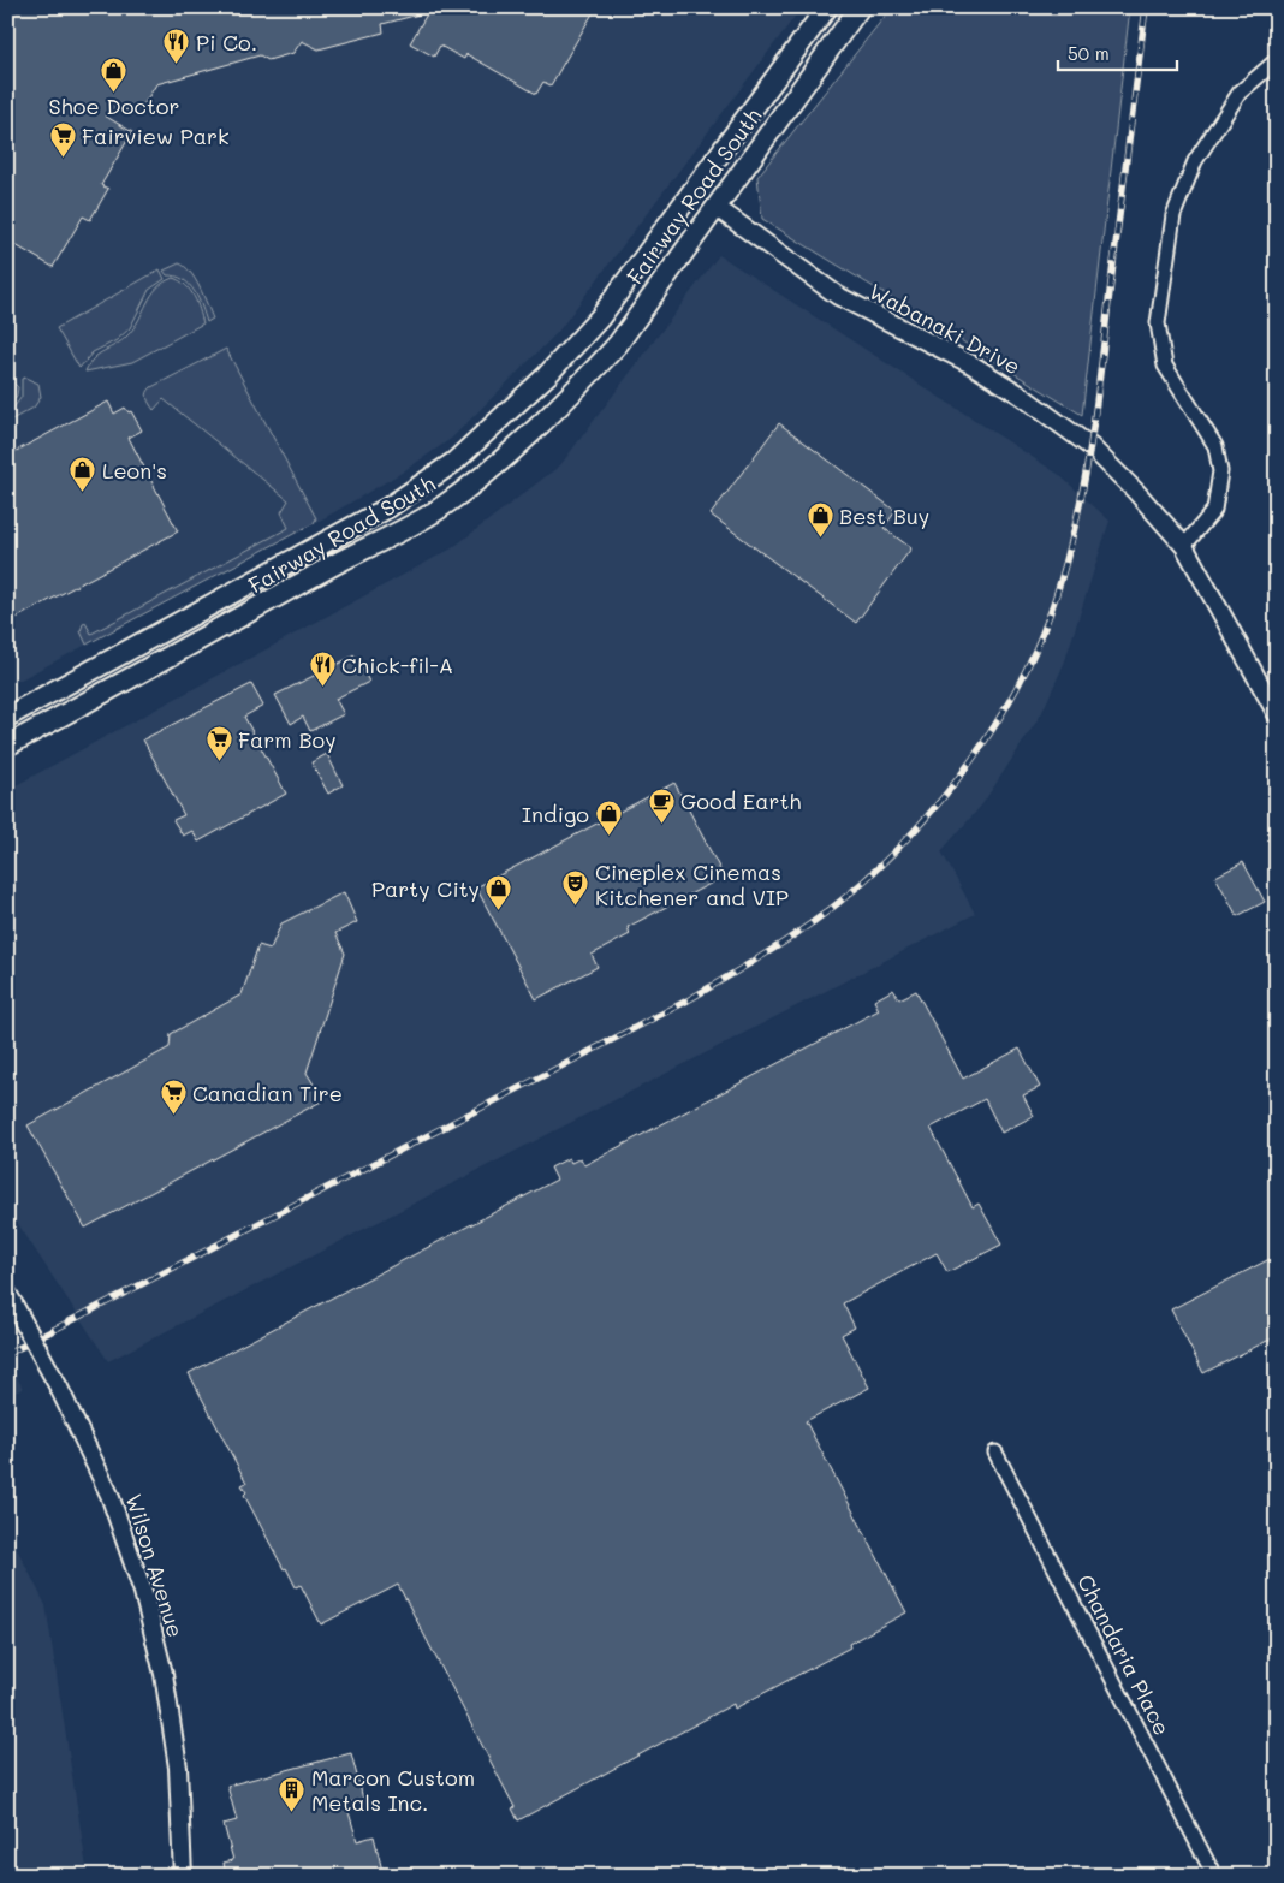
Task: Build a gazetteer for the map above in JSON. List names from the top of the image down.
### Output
{
  "streets": {
    "main road": ["Fairway Road South"],
    "street": ["Wabanaki Drive", "Wilson Avenue", "Chandaria Place"]
  },
  "crossings": [
    ["Fairway Road South", "Wabanaki Drive"]
  ],
  "places": {
    "restaurant": ["Pi Co.", "Chick-fil-A"],
    "shop": [
      "Shoe Doctor",
      "Leon's",
      "Best Buy",
      "Indigo",
      "Party City"
    ],
    "supermarket": ["Fairview Park", "Farm Boy", "Canadian Tire"],
    "cafe": ["Good Earth"],
    "theatre": ["Cineplex Cinemas Kitchener and VIP"],
    "building": ["Marcon Custom Metals Inc."]
  },
  "scale_bar": "50 m"
}
